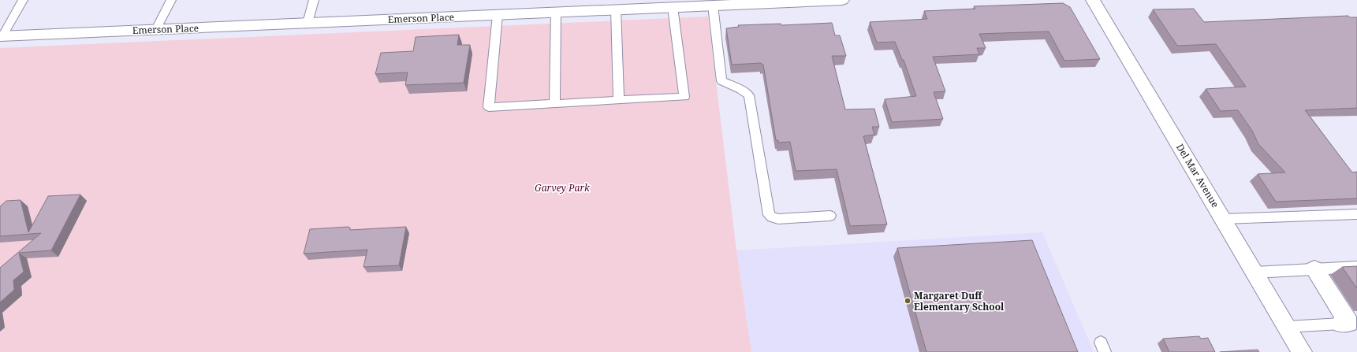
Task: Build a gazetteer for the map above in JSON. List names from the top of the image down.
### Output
{
  "streets": {
    "street": ["Emerson Place", "Del Mar Avenue"]
  },
  "parks": ["Garvey Park"],
  "places": ["Margaret Duff Elementary School"]
}
